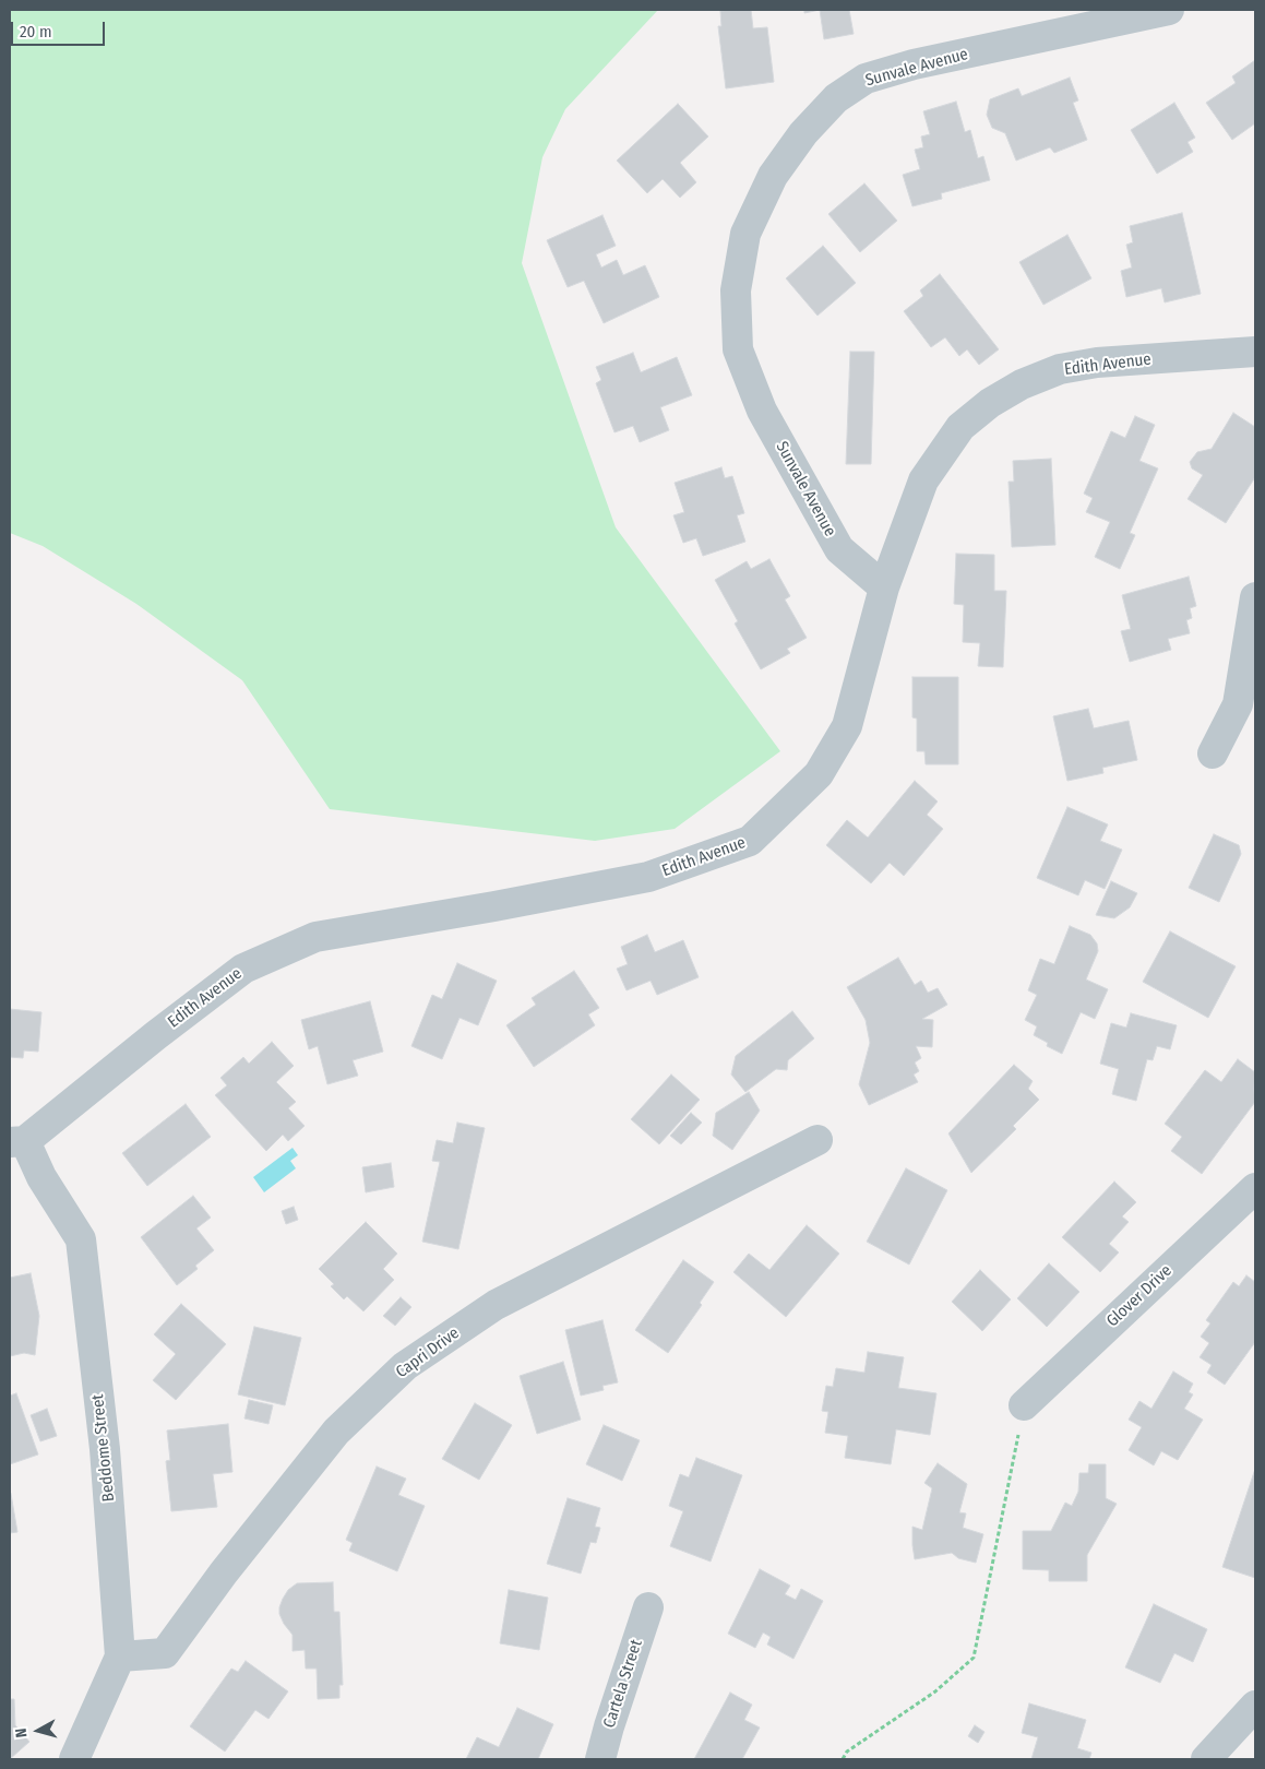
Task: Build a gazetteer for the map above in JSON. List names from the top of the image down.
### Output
{
  "streets": {
    "street": [
      "Sunvale Avenue",
      "Edith Avenue",
      "Glover Drive",
      "Capri Drive",
      "Beddome Street",
      "Cartela Street"
    ]
  },
  "crossings": [
    ["Sunvale Avenue", "Edith Avenue"],
    ["Edith Avenue", "Beddome Street"],
    ["Capri Drive", "Beddome Street"]
  ],
  "scale_bar": "20 m",
  "north": "left"
}
